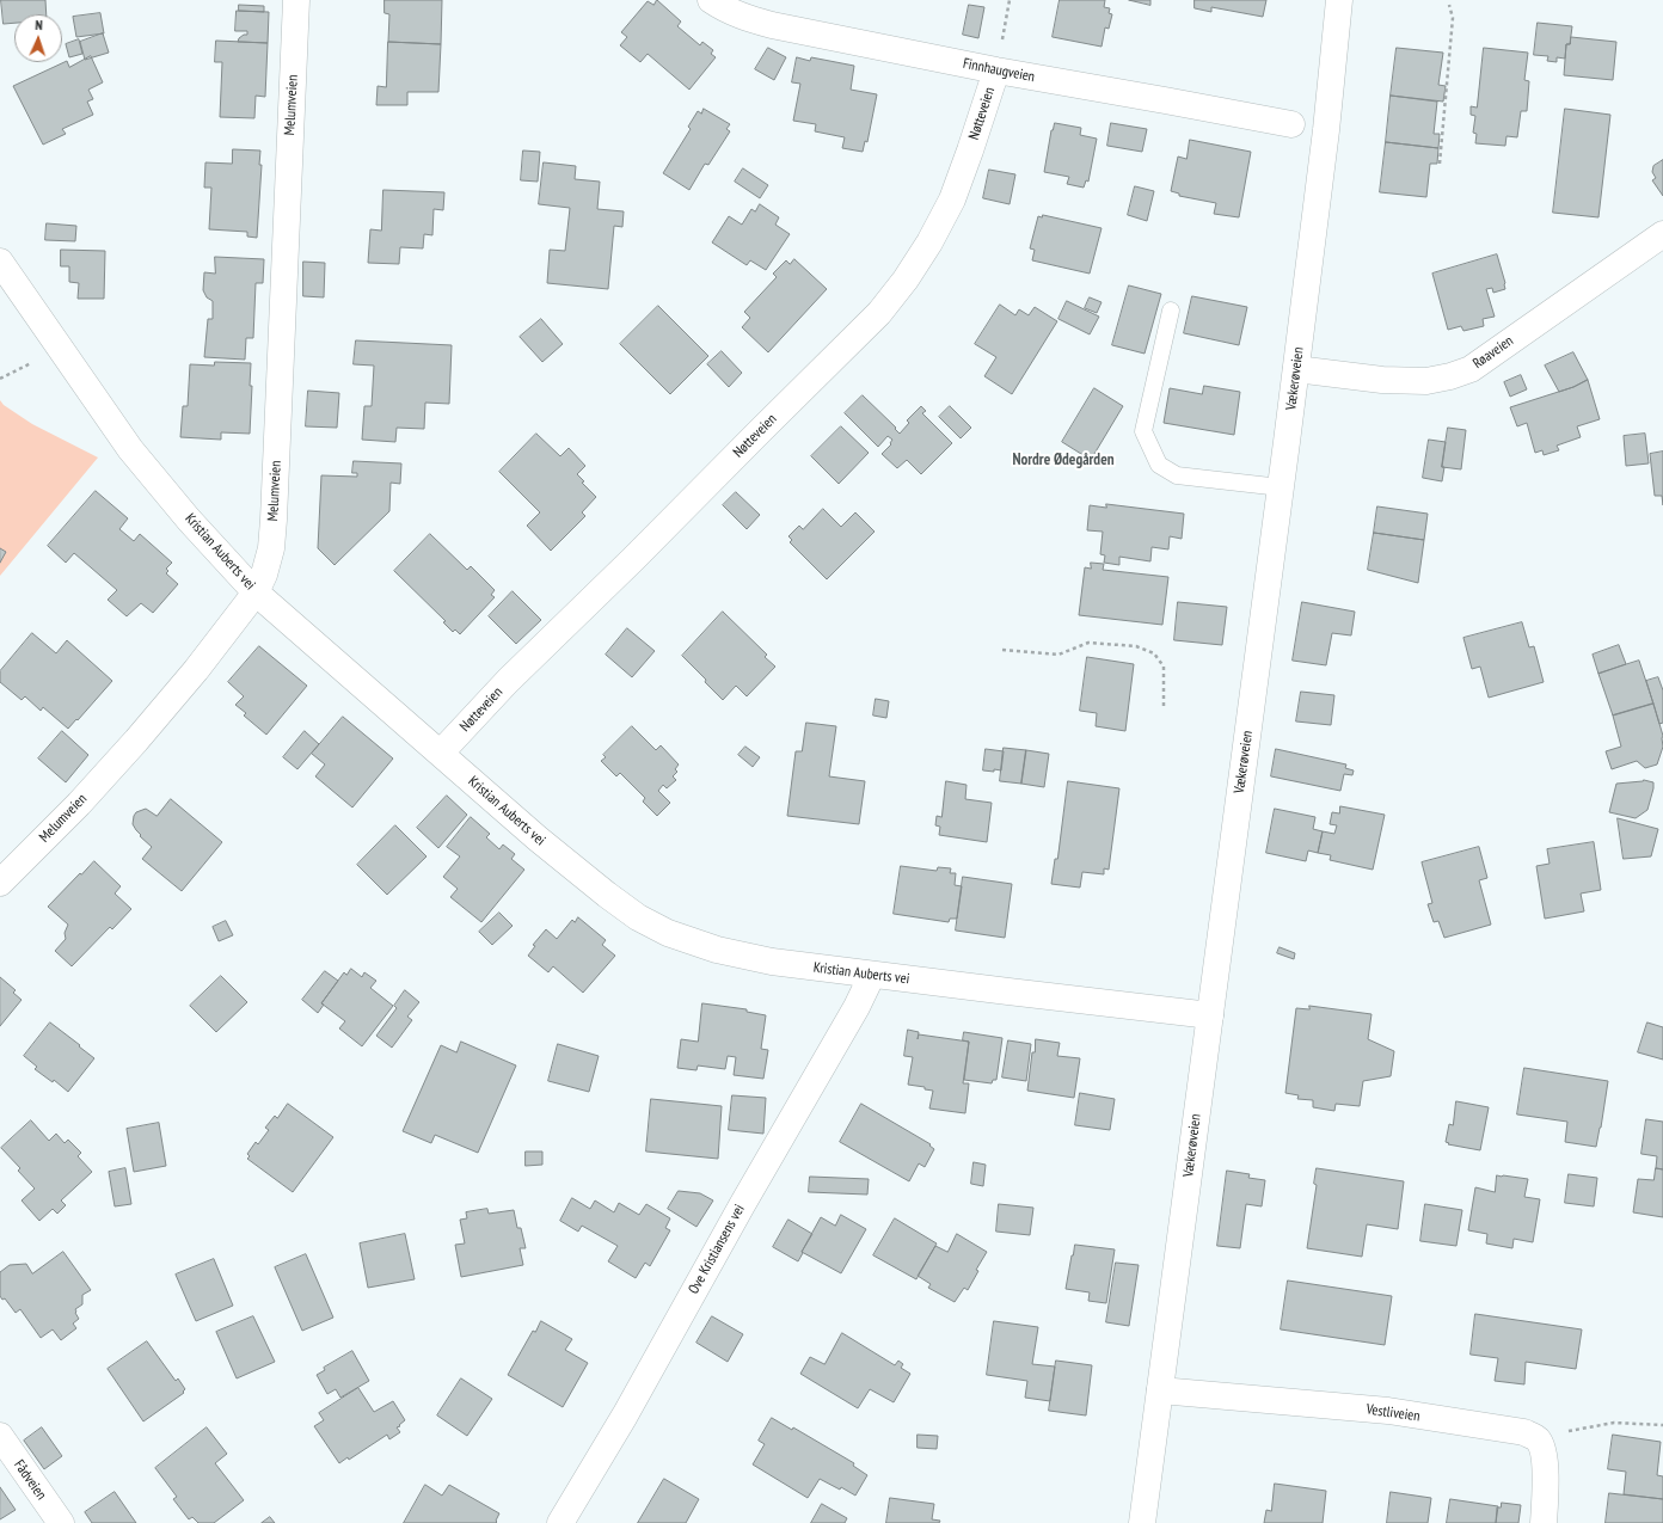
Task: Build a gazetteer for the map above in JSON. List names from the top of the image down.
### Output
{
  "streets": {
    "street": [
      "Finnhaugveien",
      "Melumveien",
      "Nøtteveien",
      "Røaveien",
      "Vækerøveien",
      "Kristian Auberts vei",
      "Ove Kristiansens vei",
      "Vestliveien",
      "Fådveien"
    ]
  },
  "crossings": [
    ["Finnhaugveien", "Nøtteveien"],
    ["Melumveien", "Kristian Auberts vei"],
    ["Nøtteveien", "Kristian Auberts vei"],
    ["Røaveien", "Vækerøveien"],
    ["Vækerøveien", "Kristian Auberts vei"],
    ["Vækerøveien", "Vestliveien"],
    ["Kristian Auberts vei", "Ove Kristiansens vei"]
  ],
  "districts": ["Nordre Ødegården"],
  "north": "top"
}
